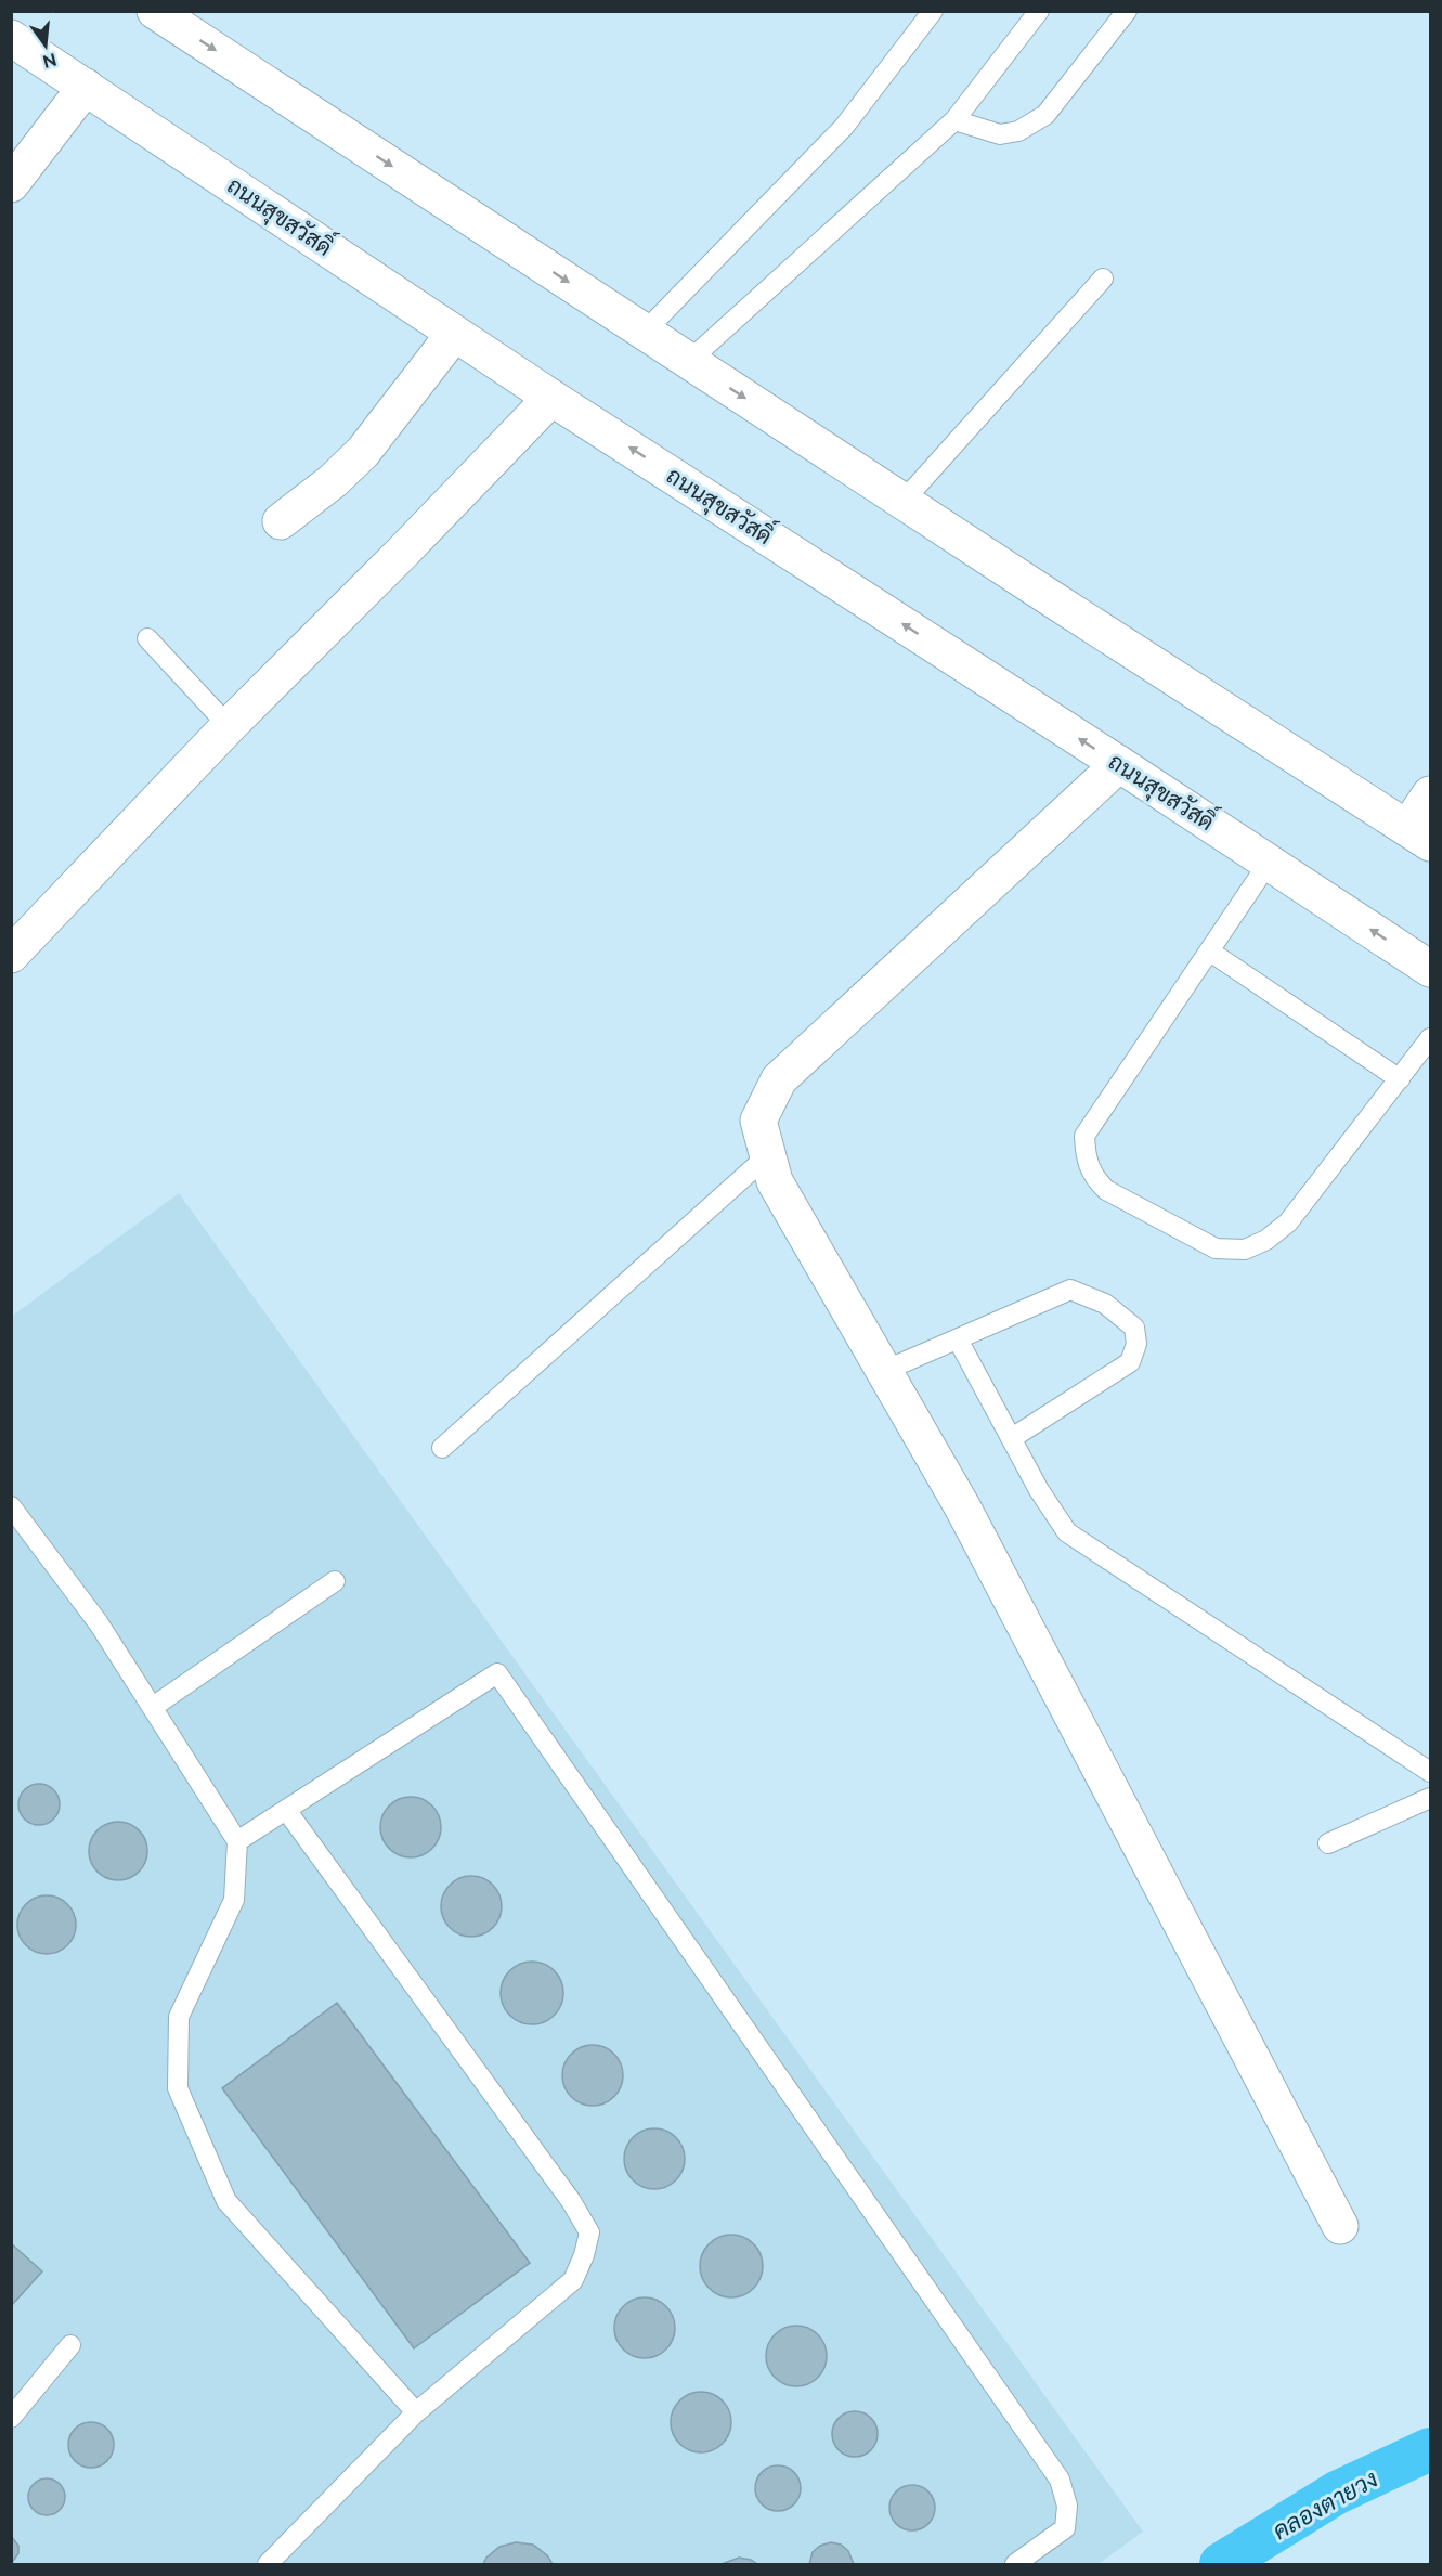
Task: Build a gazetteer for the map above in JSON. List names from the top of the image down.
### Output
{
  "streets": {
    "main road": ["ถนนสุขสวัสดิ์"]
  },
  "water": ["คลองตายวง"],
  "north": "bottom"
}
